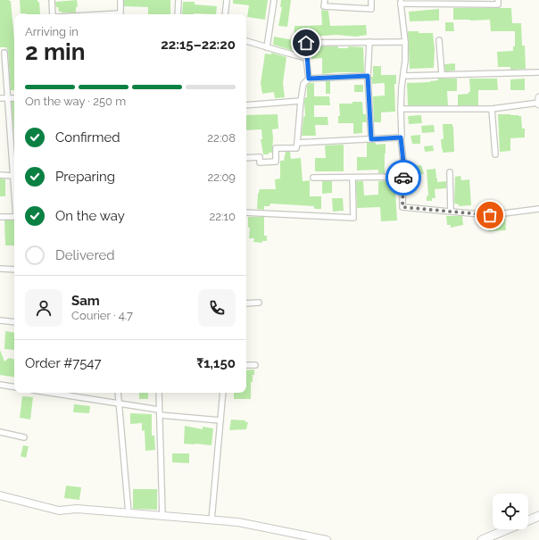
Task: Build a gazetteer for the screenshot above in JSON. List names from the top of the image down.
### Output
{
  "page": {
    "heading": ["2 min", "Arriving in", "22:15–22:20"],
    "panel": [
      "Sam",
      "Courier · 4.7",
      "Order #7547",
      "₹1,150"
    ],
    "bar": "On the way · 250 m",
    "list": [
      ["Confirmed", "22:08"],
      ["Preparing", "22:09"],
      ["On the way", "22:10"],
      "Delivered"
    ]
  }
}
